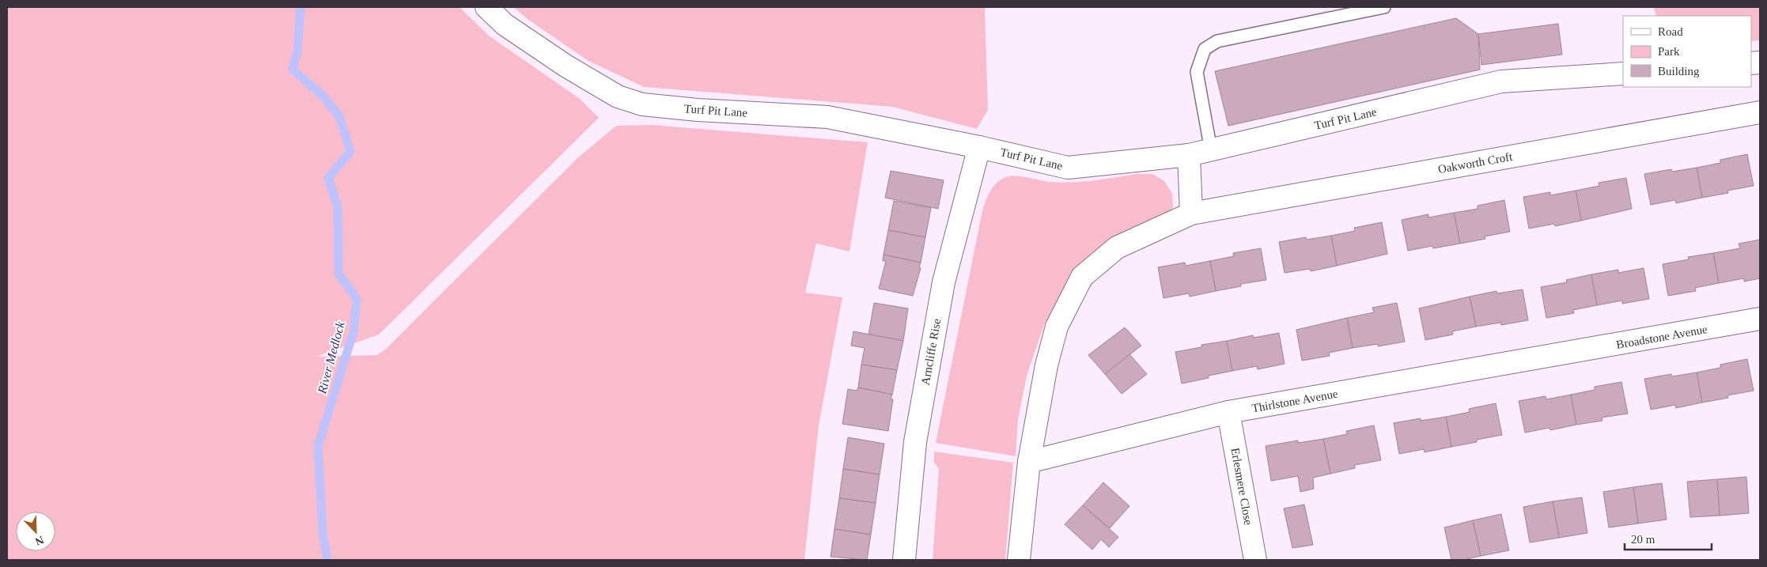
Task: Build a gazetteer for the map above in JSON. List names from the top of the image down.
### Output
{
  "streets": {
    "street": [
      "Turf Pit Lane",
      "Oakworth Croft",
      "Broadstone Avenue",
      "Arncliffe Rise",
      "Thirlstone Avenue",
      "Erlesmere Close"
    ]
  },
  "crossings": [
    ["Turf Pit Lane", "Arncliffe Rise"],
    ["Oakworth Croft", "Thirlstone Avenue"],
    ["Broadstone Avenue", "Thirlstone Avenue"],
    ["Thirlstone Avenue", "Erlesmere Close"]
  ],
  "water": ["River Medlock"],
  "legend": ["Road", "Park", "Building"],
  "scale_bar": "20 m",
  "north": "bottom right"
}
